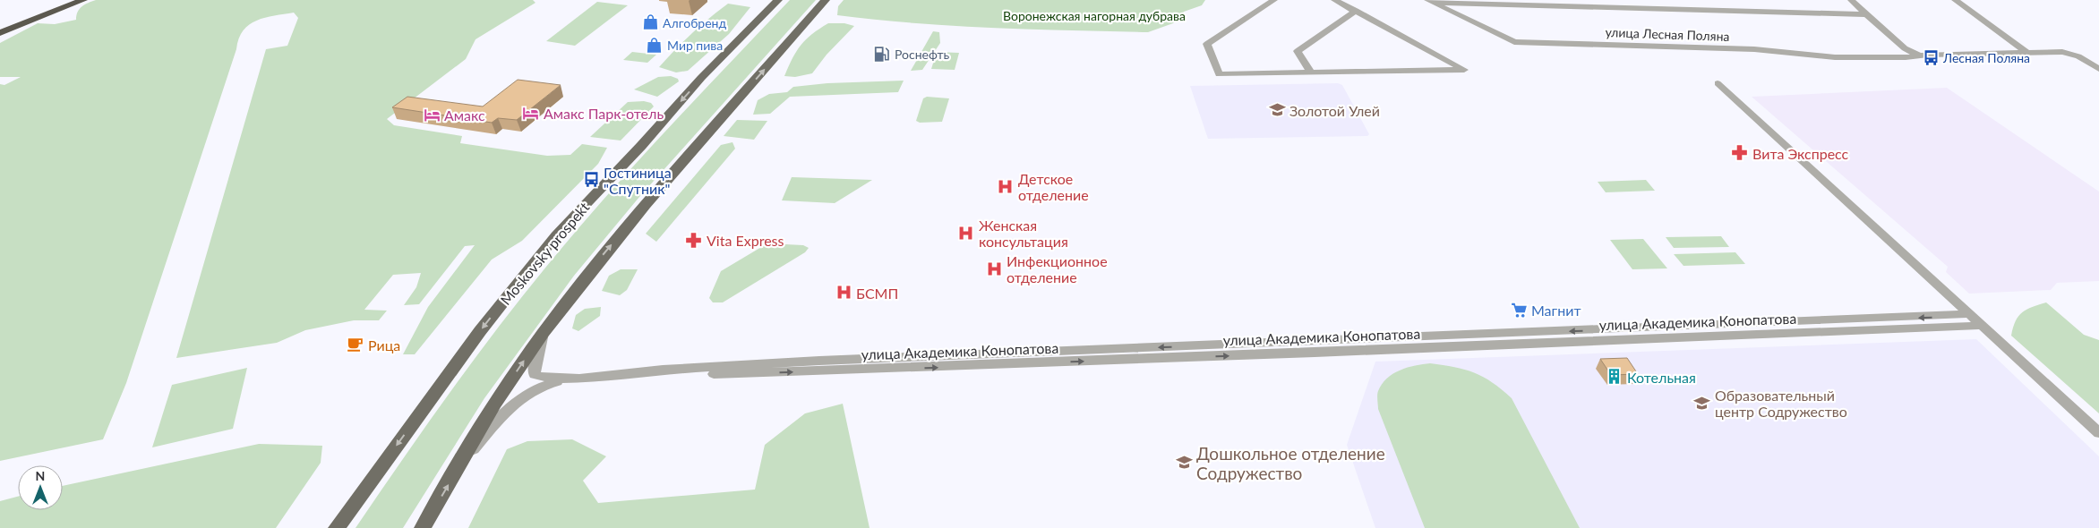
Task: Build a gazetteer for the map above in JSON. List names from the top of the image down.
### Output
{
  "streets": {
    "main road": ["Moskovsky prospekt"],
    "street": ["улица Лесная Поляна", "улица Академика Конопатова"]
  },
  "parks": ["Воронежская нагорная дубрава"],
  "places": {
    "shop": ["Алгобренд", "Мир пива"],
    "fuel station": ["Роснефть"],
    "bus stop": ["Лесная Поляна", "Гостиница \"Спутник\""],
    "school or university": ["Золотой Улей", "Образовательный центр Содружество", "Дошкольное отделение Содружество"],
    "hotel": ["Амакс Парк-отель", "Амакс"],
    "pharmacy": ["Вита Экспресс", "Vita Express"],
    "hospital": [
      "Детское отделение",
      "Женская консультация",
      "Инфекционное отделение",
      "БСМП"
    ],
    "supermarket": ["Магнит"],
    "cafe": ["Рица"],
    "building": ["Котельная"]
  },
  "north": "top"
}
